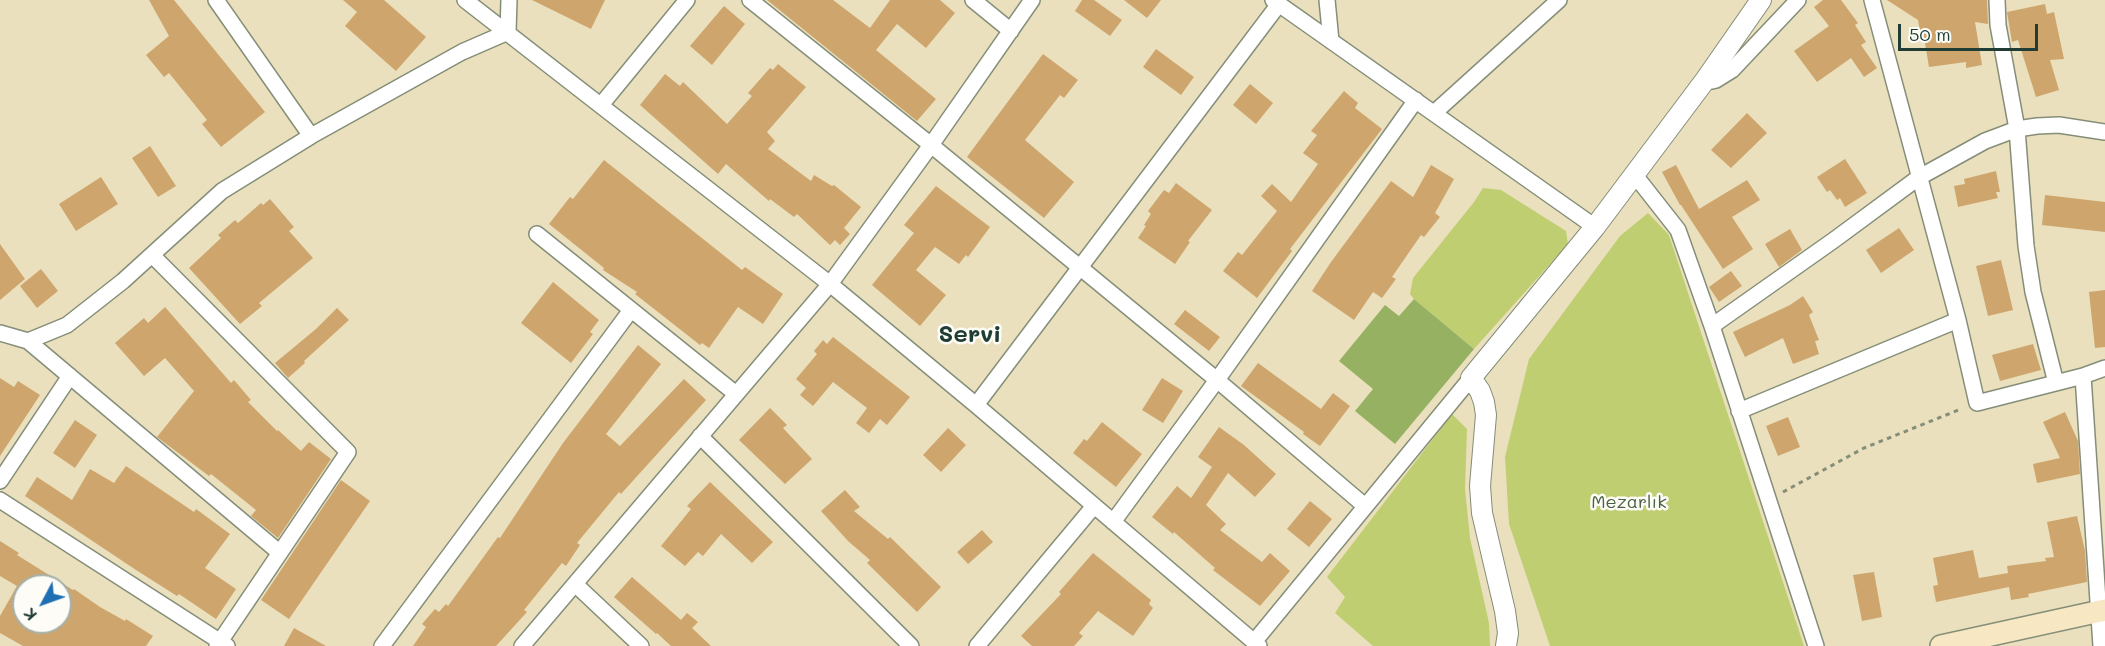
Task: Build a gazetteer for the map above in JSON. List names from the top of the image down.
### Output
{
  "districts": ["Servi"],
  "parks": ["Mezarlık"],
  "scale_bar": "50 m",
  "north": "bottom left"
}
